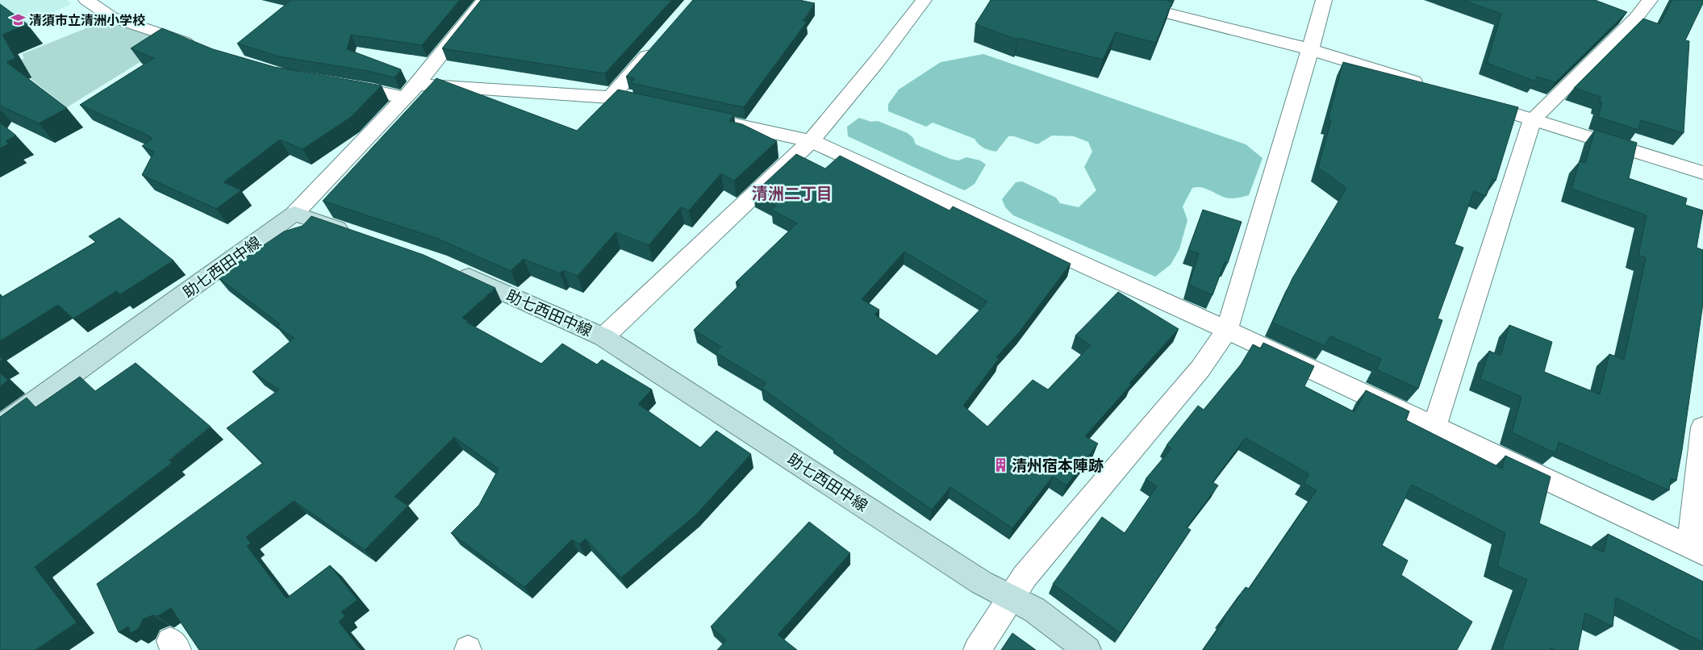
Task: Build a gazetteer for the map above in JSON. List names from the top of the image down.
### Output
{
  "streets": {
    "main road": ["助七西田中線"]
  },
  "districts": ["清洲二丁目"],
  "places": {
    "school or university": ["清須市立清洲小学校"],
    "building": ["清州宿本陣跡"]
  }
}
